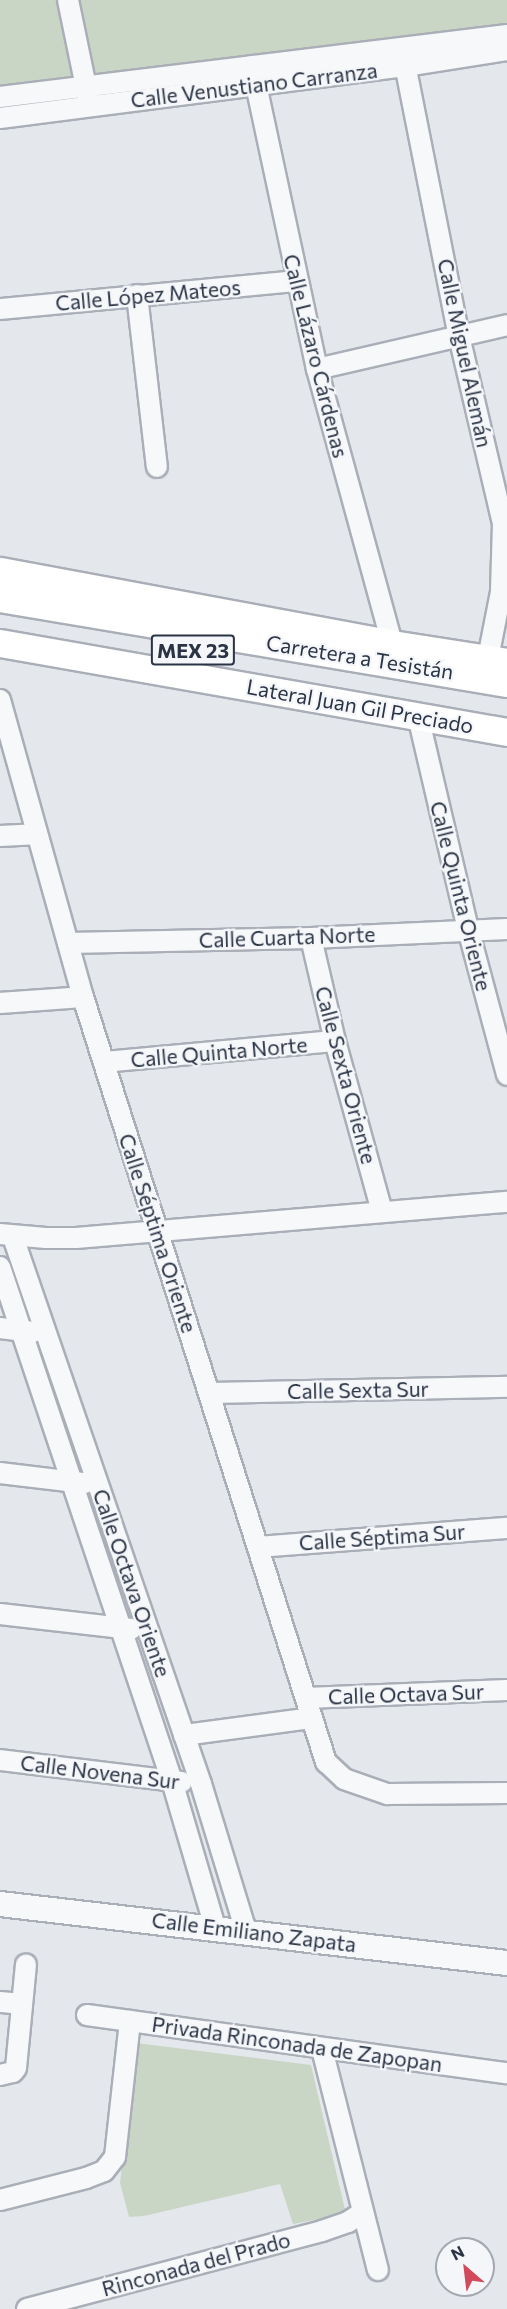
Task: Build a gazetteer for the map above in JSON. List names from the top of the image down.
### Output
{
  "streets": {
    "main road": ["MEX 23", "Carretera a Tesistán", "Lateral Juan Gil Preciado"],
    "street": [
      "Calle Venustiano Carranza",
      "Calle López Mateos",
      "Calle Miguel Alemán",
      "Calle Lázaro Cárdenas",
      "Calle Quinta Oriente",
      "Calle Cuarta Norte",
      "Calle Quinta Norte",
      "Calle Sexta Oriente",
      "Calle Séptima Oriente",
      "Calle Sexta Sur",
      "Calle Séptima Sur",
      "Calle Octava Oriente",
      "Calle Octava Sur",
      "Calle Novena Sur",
      "Calle Emiliano Zapata",
      "Privada Rinconada de Zapopan",
      "Rinconada del Prado"
    ]
  },
  "crossings": [
    ["Calle Venustiano Carranza", "Calle Miguel Alemán"],
    ["Calle Venustiano Carranza", "Calle Lázaro Cárdenas"],
    ["Calle López Mateos", "Calle Lázaro Cárdenas"],
    ["Lateral Juan Gil Preciado", "Calle Quinta Oriente"],
    ["Calle Quinta Oriente", "Calle Cuarta Norte"],
    ["Calle Cuarta Norte", "Calle Sexta Oriente"],
    ["Calle Cuarta Norte", "Calle Séptima Oriente"],
    ["Calle Quinta Norte", "Calle Sexta Oriente"],
    ["Calle Quinta Norte", "Calle Séptima Oriente"],
    ["Calle Séptima Oriente", "Calle Sexta Sur"],
    ["Calle Séptima Oriente", "Calle Séptima Sur"],
    ["Calle Séptima Oriente", "Calle Octava Sur"],
    ["Calle Octava Oriente", "Calle Novena Sur"],
    ["Calle Octava Oriente", "Calle Emiliano Zapata"]
  ],
  "north": "top left"
}
